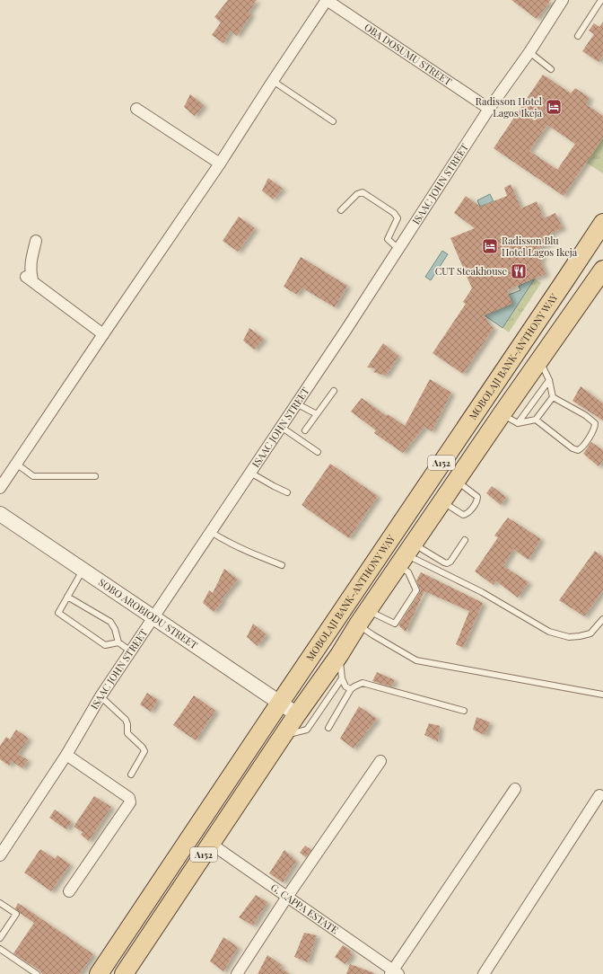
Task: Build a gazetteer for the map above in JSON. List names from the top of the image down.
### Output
{
  "streets": {
    "main road": ["MOBOLAJI BANK-ANTHONY WAY", "A152"],
    "street": [
      "OBA DOSUMU STREET",
      "ISAAC JOHN STREET",
      "SOBO AROBIODU STREET",
      "G. CAPPA ESTATE"
    ]
  },
  "crossings": [
    ["OBA DOSUMU STREET", "ISAAC JOHN STREET"],
    ["ISAAC JOHN STREET", "SOBO AROBIODU STREET"],
    ["MOBOLAJI BANK-ANTHONY WAY", "SOBO AROBIODU STREET"],
    ["A152", "SOBO AROBIODU STREET"],
    ["A152", "G. CAPPA ESTATE"]
  ],
  "places": {
    "hotel": ["Radisson Hotel Lagos Ikeja", "Radisson Blu Hotel Lagos Ikeja"],
    "restaurant": ["CUT Steakhouse"]
  }
}
